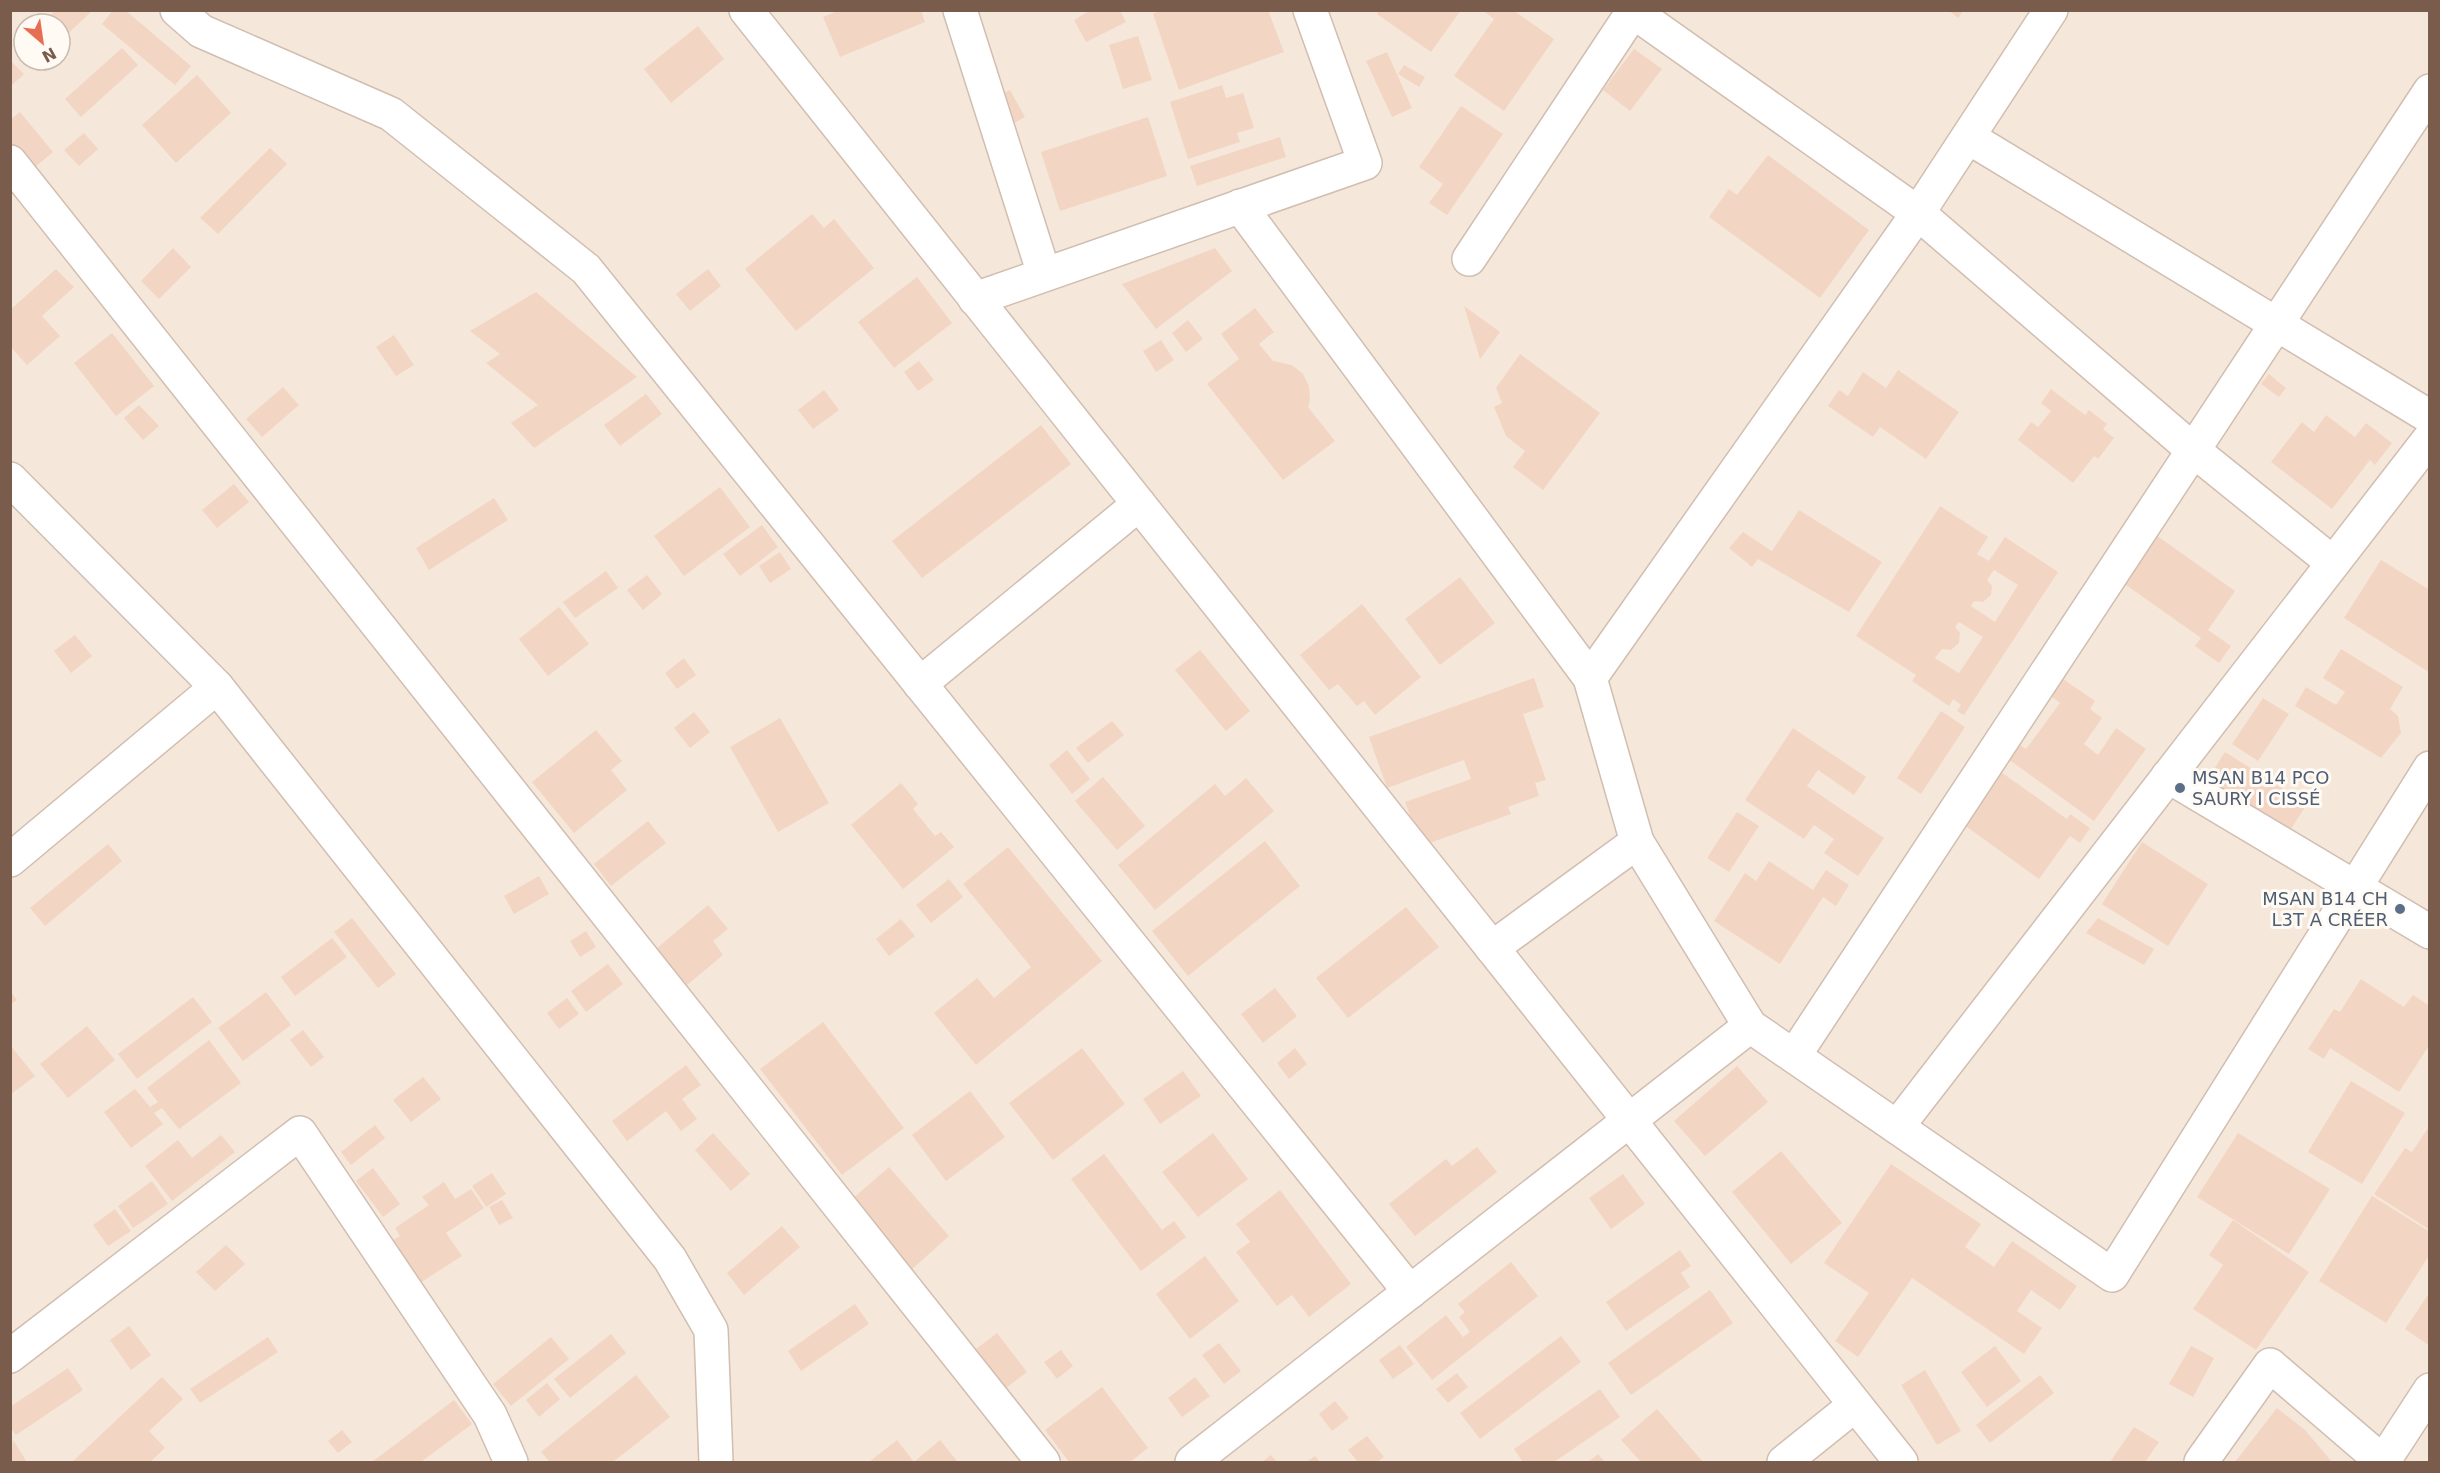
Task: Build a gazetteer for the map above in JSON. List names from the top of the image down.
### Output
{
  "places": ["MSAN B14 PCO SAURY I CISSÉ", "MSAN B14 CH L3T A CRÉER"],
  "north": "bottom right"
}
